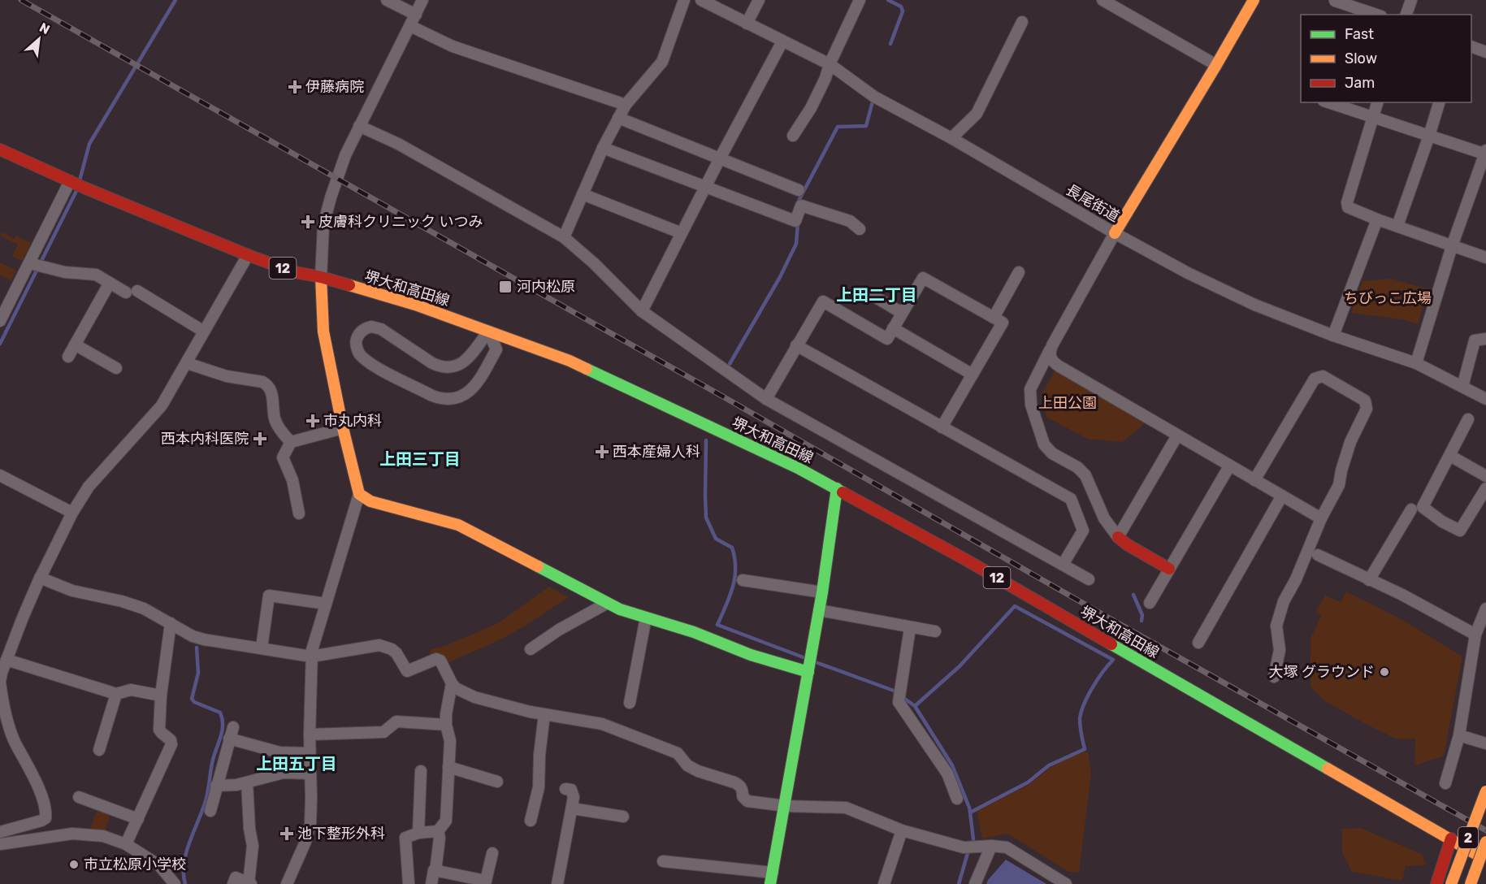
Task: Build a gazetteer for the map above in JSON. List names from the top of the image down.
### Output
{
  "streets": {
    "main road": ["12", "堺大和高田線", "2"],
    "street": ["長尾街道"]
  },
  "districts": ["上田二丁目", "上田三丁目", "上田五丁目"],
  "parks": ["ちびっこ広場", "上田公園"],
  "places": {
    "health": [
      "伊藤病院",
      "皮膚科クリニック いつみ",
      "市丸内科",
      "西本内科医院",
      "西本産婦人科",
      "池下整形外科"
    ],
    "transit": ["河内松原"],
    "other": ["大塚 グラウンド", "市立松原小学校"]
  },
  "legend": ["Fast", "Slow", "Jam"],
  "north": "top right"
}
